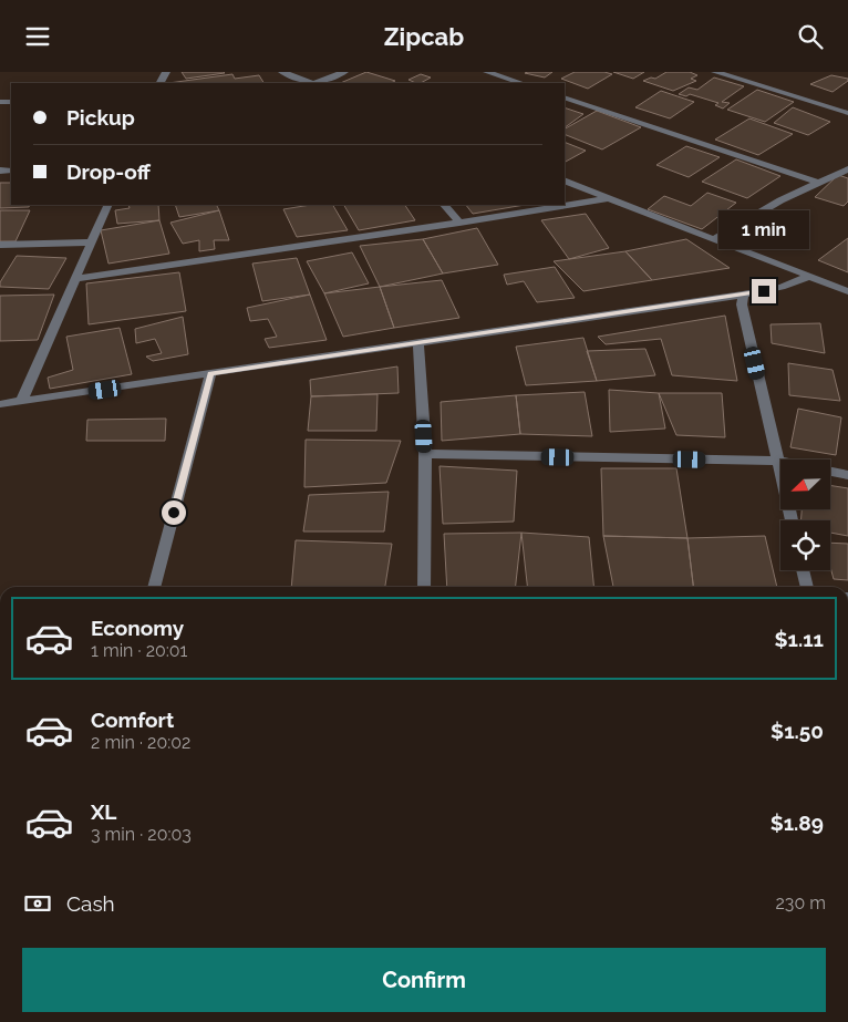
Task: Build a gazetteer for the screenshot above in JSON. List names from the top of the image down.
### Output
{
  "north": "bottom left",
  "page": {
    "header": "Zipcab",
    "banner": ["Pickup", "Drop-off"],
    "bubble": "1 min",
    "list": [
      {
        "name": "Economy",
        "note": "1 min · 20:01",
        "value": "$1.11"
      },
      {
        "name": "Comfort",
        "note": "2 min · 20:02",
        "value": "$1.50"
      },
      {
        "name": "XL",
        "note": "3 min · 20:03",
        "value": "$1.89"
      }
    ],
    "pay": ["Cash", "230 m"],
    "buttons": "Confirm"
  }
}
